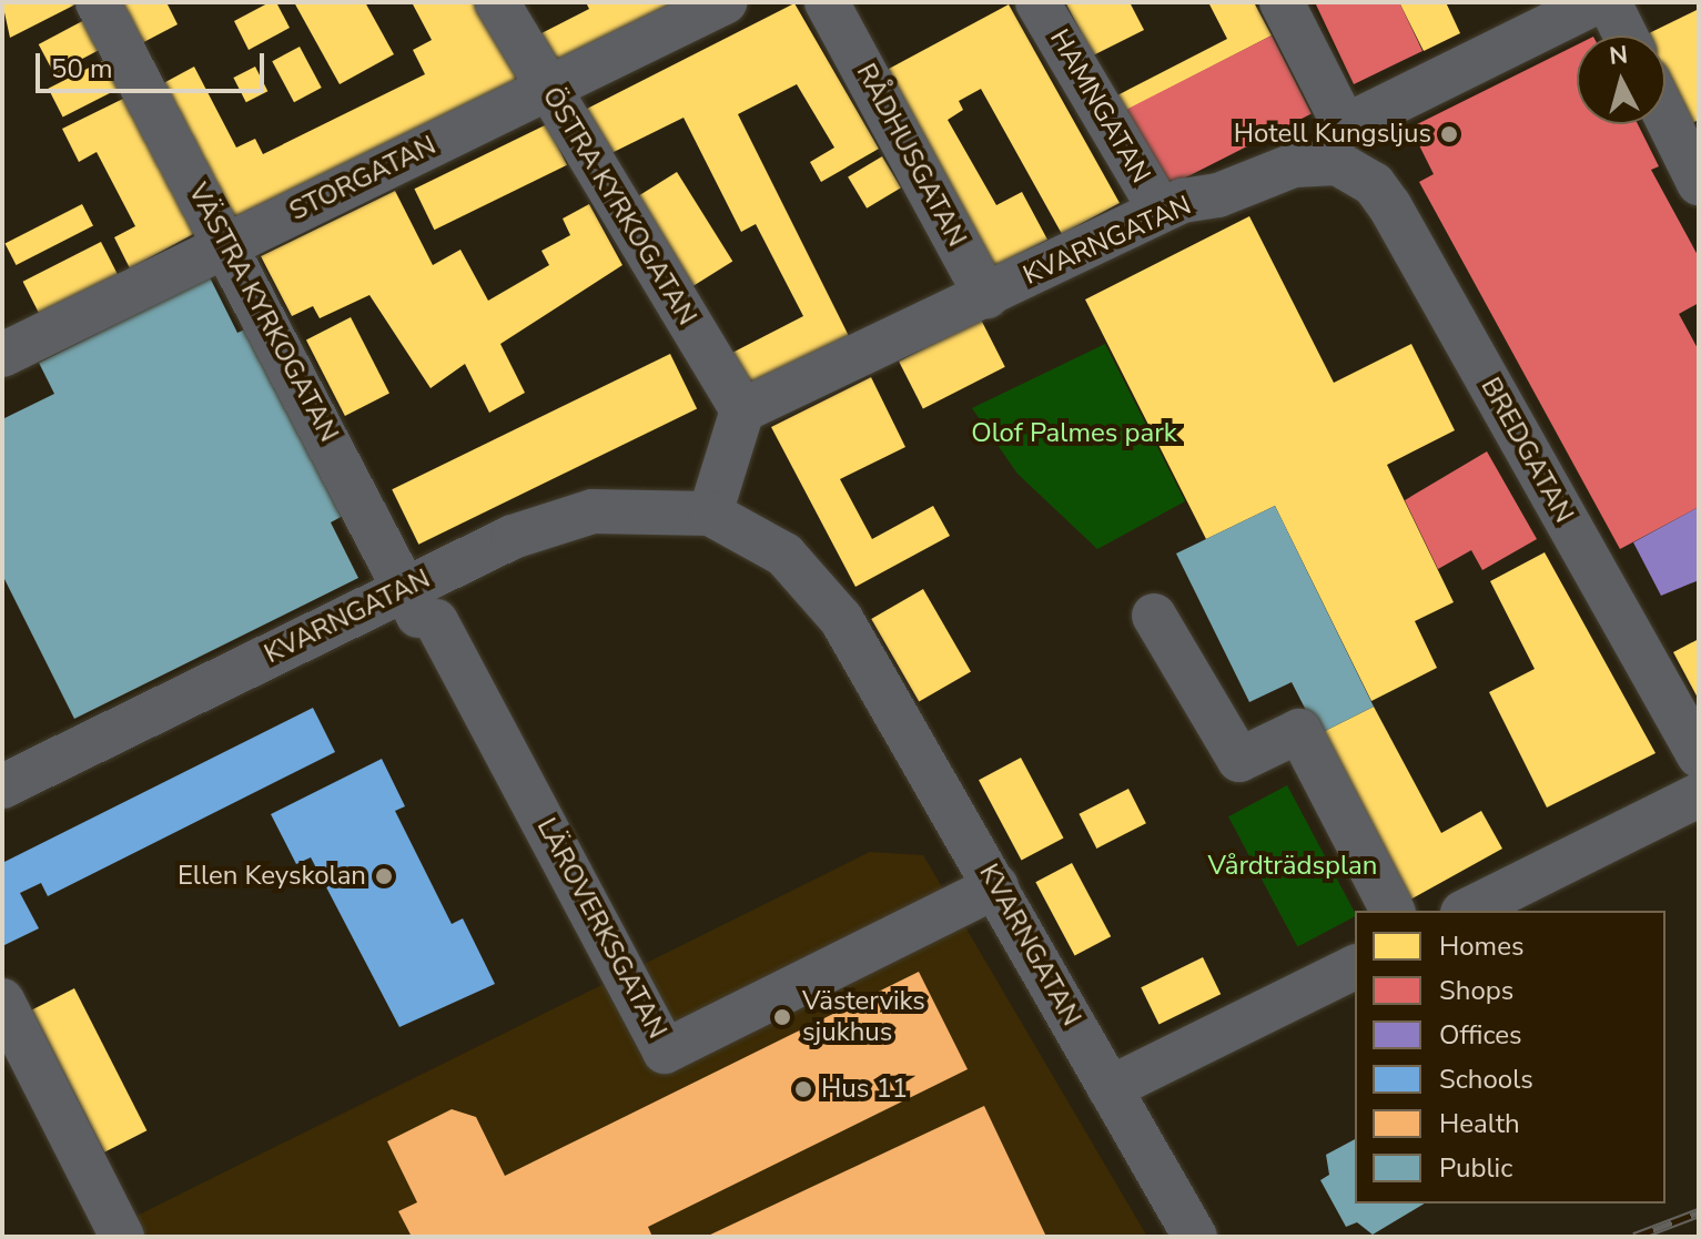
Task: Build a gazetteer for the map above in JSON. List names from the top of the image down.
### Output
{
  "streets": {
    "street": [
      "HAMNGATAN",
      "RÅDHUSGATAN",
      "STORGATAN",
      "ÖSTRA KYRKOGATAN",
      "KVARNGATAN",
      "VÄSTRA KYRKOGATAN",
      "BREDGATAN",
      "LÄROVERKSGATAN"
    ]
  },
  "crossings": [
    ["HAMNGATAN", "KVARNGATAN"],
    ["RÅDHUSGATAN", "KVARNGATAN"],
    ["STORGATAN", "ÖSTRA KYRKOGATAN"],
    ["STORGATAN", "VÄSTRA KYRKOGATAN"],
    ["ÖSTRA KYRKOGATAN", "KVARNGATAN"],
    ["KVARNGATAN", "VÄSTRA KYRKOGATAN"],
    ["KVARNGATAN", "BREDGATAN"],
    ["KVARNGATAN", "LÄROVERKSGATAN"],
    ["VÄSTRA KYRKOGATAN", "LÄROVERKSGATAN"]
  ],
  "parks": ["Olof Palmes park", "Vårdträdsplan"],
  "places": [
    "Hotell Kungsljus",
    "Ellen Keyskolan",
    "Västerviks sjukhus",
    "Hus 11"
  ],
  "legend": [
    "Homes",
    "Shops",
    "Offices",
    "Schools",
    "Health",
    "Public"
  ],
  "scale_bar": "50 m",
  "north": "top"
}
